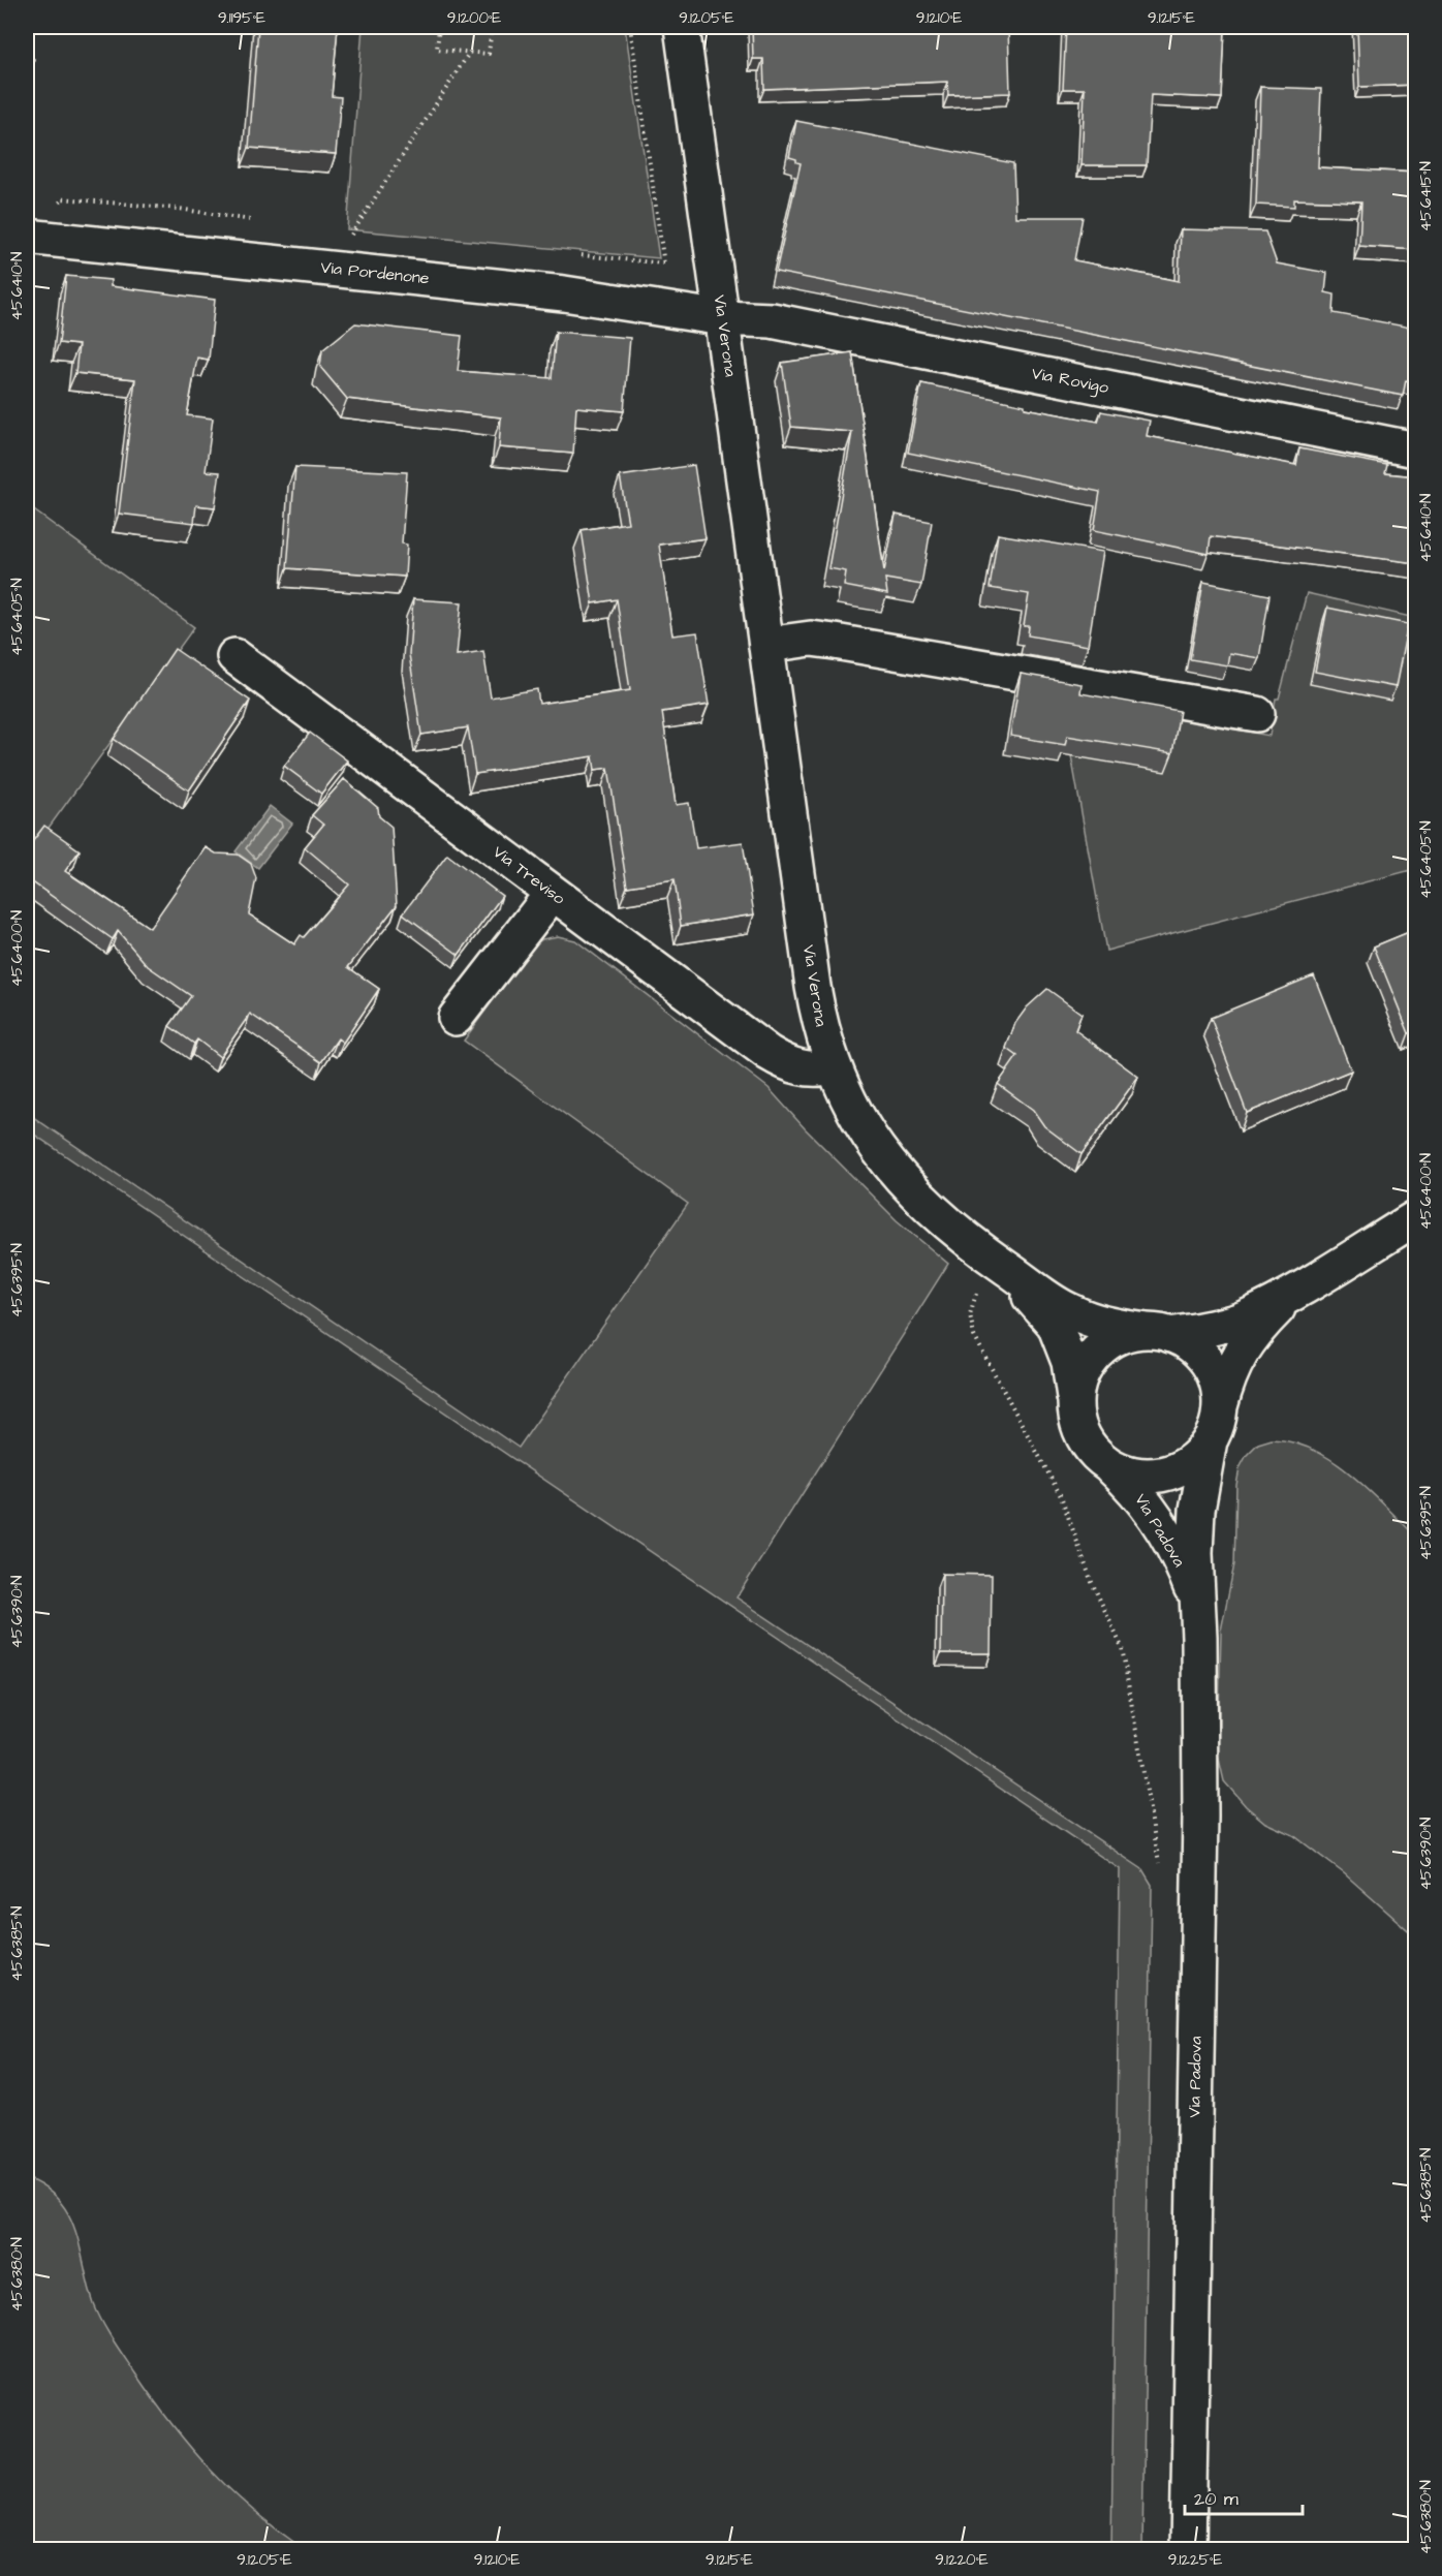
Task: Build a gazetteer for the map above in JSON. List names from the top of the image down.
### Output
{
  "streets": {
    "street": [
      "Via Pordenone",
      "Via Verona",
      "Via Rovigo",
      "Via Treviso",
      "Via Padova"
    ]
  },
  "crossings": [
    ["Via Pordenone", "Via Verona"],
    ["Via Pordenone", "Via Rovigo"],
    ["Via Verona", "Via Rovigo"],
    ["Via Verona", "Via Treviso"],
    ["Via Verona", "Via Padova"]
  ],
  "scale_bar": "20 m",
  "coordinates": [
    "9.1195°E",
    "9.1200°E",
    "9.1205°E",
    "9.1210°E",
    "9.1215°E",
    "45.6415°N",
    "45.6410°N",
    "45.6405°N",
    "45.6400°N",
    "45.6395°N",
    "45.6390°N",
    "45.6385°N",
    "45.6380°N",
    "9.1220°E",
    "9.1225°E"
  ]
}
